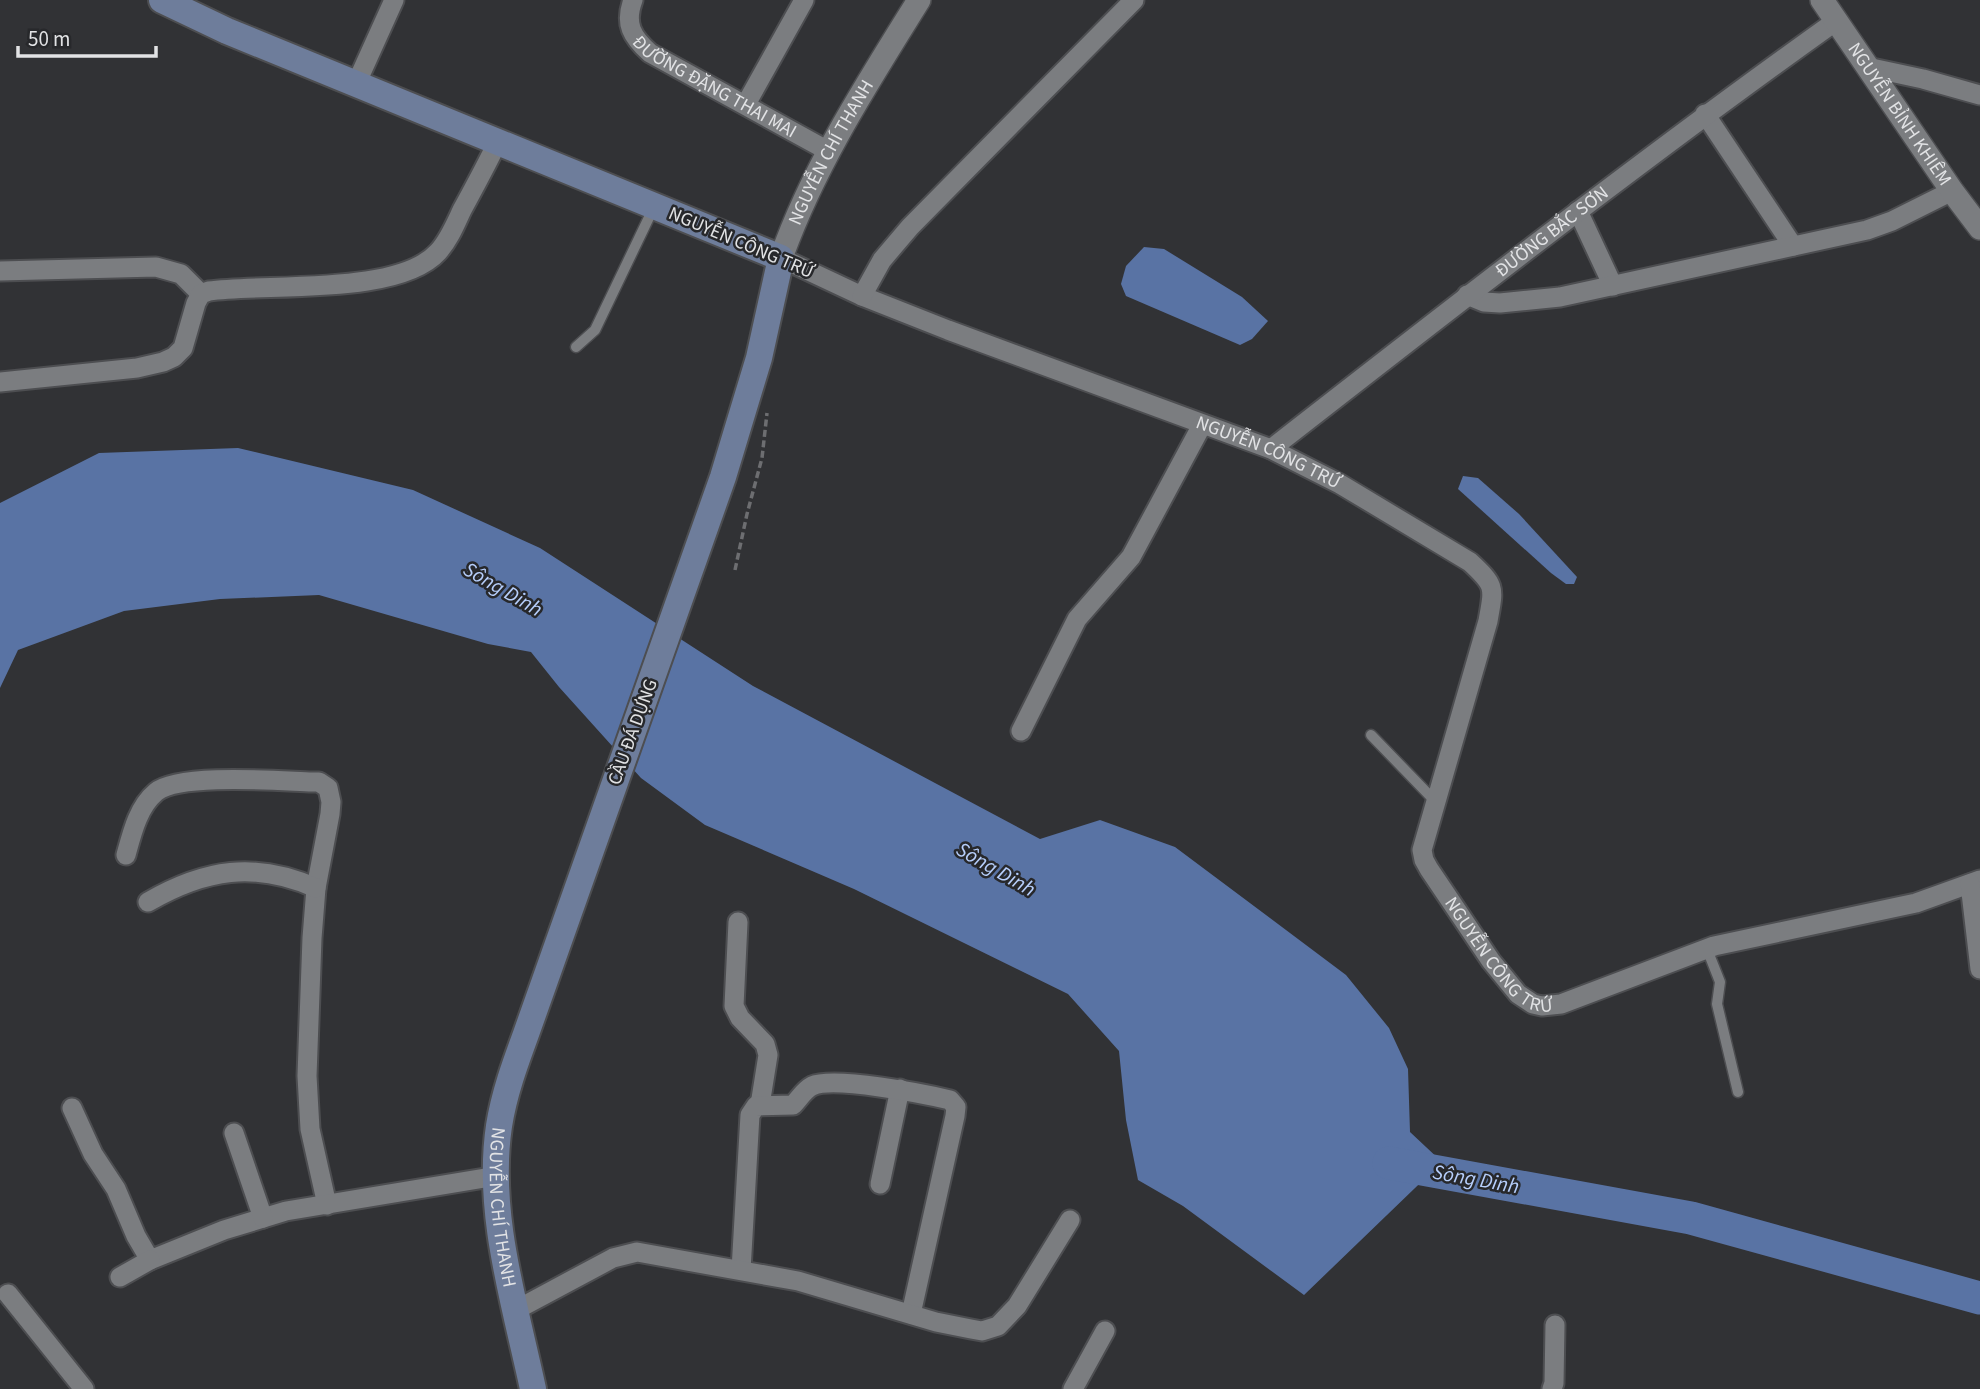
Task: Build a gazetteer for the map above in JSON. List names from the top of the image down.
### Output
{
  "streets": {
    "main road": ["NGUYỄN CHÍ THANH", "NGUYỄN CÔNG TRỨ", "CẦU ĐÁ DỰNG"],
    "street": ["ĐƯỜNG ĐẶNG THAI MAI", "NGUYỄN BỈNH KHIÊM", "ĐƯỜNG BẮC SƠN"]
  },
  "crossings": [
    ["ĐƯỜNG ĐẶNG THAI MAI", "NGUYỄN CHÍ THANH"],
    ["NGUYỄN BỈNH KHIÊM", "ĐƯỜNG BẮC SƠN"],
    ["NGUYỄN CHÍ THANH", "NGUYỄN CÔNG TRỨ"],
    ["NGUYỄN CHÍ THANH", "CẦU ĐÁ DỰNG"],
    ["ĐƯỜNG BẮC SƠN", "NGUYỄN CÔNG TRỨ"]
  ],
  "water": ["Sông Dinh"],
  "scale_bar": "50 m"
}
